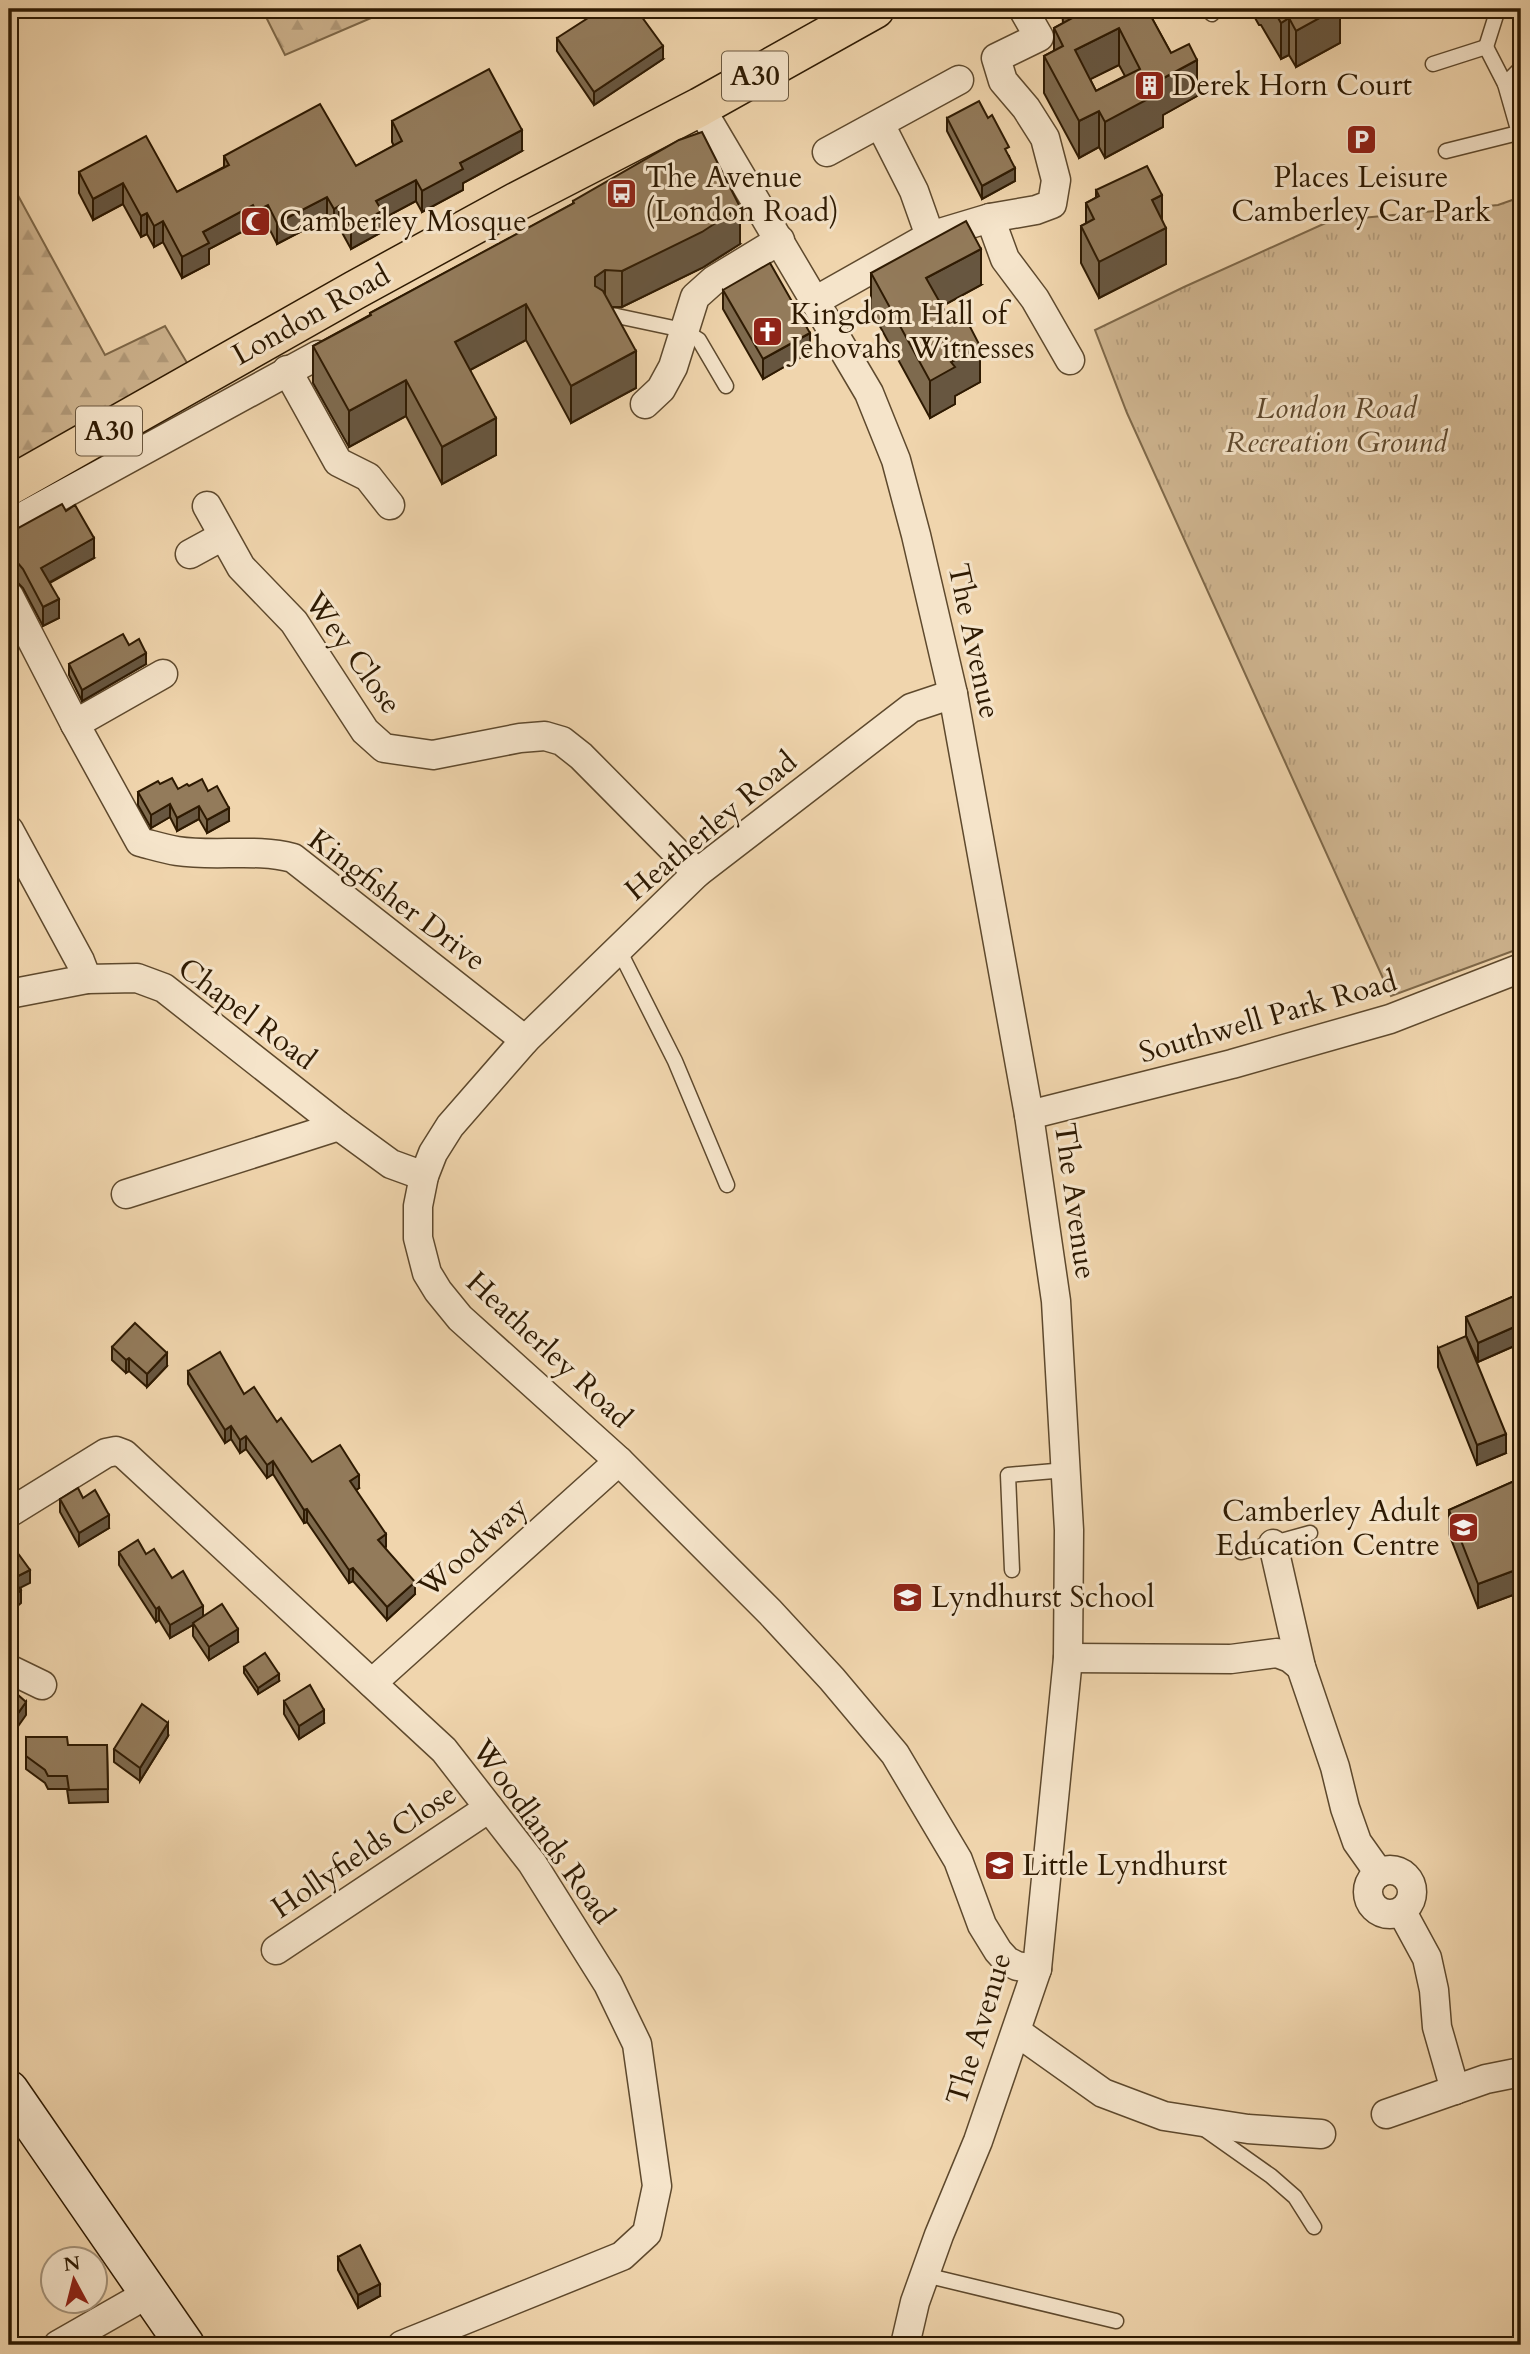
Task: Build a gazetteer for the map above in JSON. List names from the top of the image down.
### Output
{
  "streets": {
    "main road": ["A30", "London Road"],
    "street": [
      "The Avenue",
      "Wey Close",
      "Heatherley Road",
      "Kingfisher Drive",
      "Chapel Road",
      "Southwell Park Road",
      "Woodway",
      "Woodlands Road",
      "Hollyfields Close"
    ]
  },
  "crossings": [
    ["London Road", "The Avenue"],
    ["The Avenue", "Heatherley Road"],
    ["The Avenue", "Southwell Park Road"],
    ["Wey Close", "Heatherley Road"],
    ["Heatherley Road", "Kingfisher Drive"],
    ["Heatherley Road", "Chapel Road"],
    ["Heatherley Road", "Woodway"],
    ["Woodway", "Woodlands Road"],
    ["Woodlands Road", "Hollyfields Close"]
  ],
  "parks": ["London Road Recreation Ground"],
  "places": {
    "building": ["Derek Horn Court"],
    "parking": ["Places Leisure Camberley Car Park"],
    "bus stop": ["The Avenue (London Road)"],
    "mosque": ["Camberley Mosque"],
    "church": ["Kingdom Hall of Jehovahs Witnesses"],
    "school or university": ["Camberley Adult Education Centre", "Lyndhurst School", "Little Lyndhurst"]
  },
  "north": "top"
}
